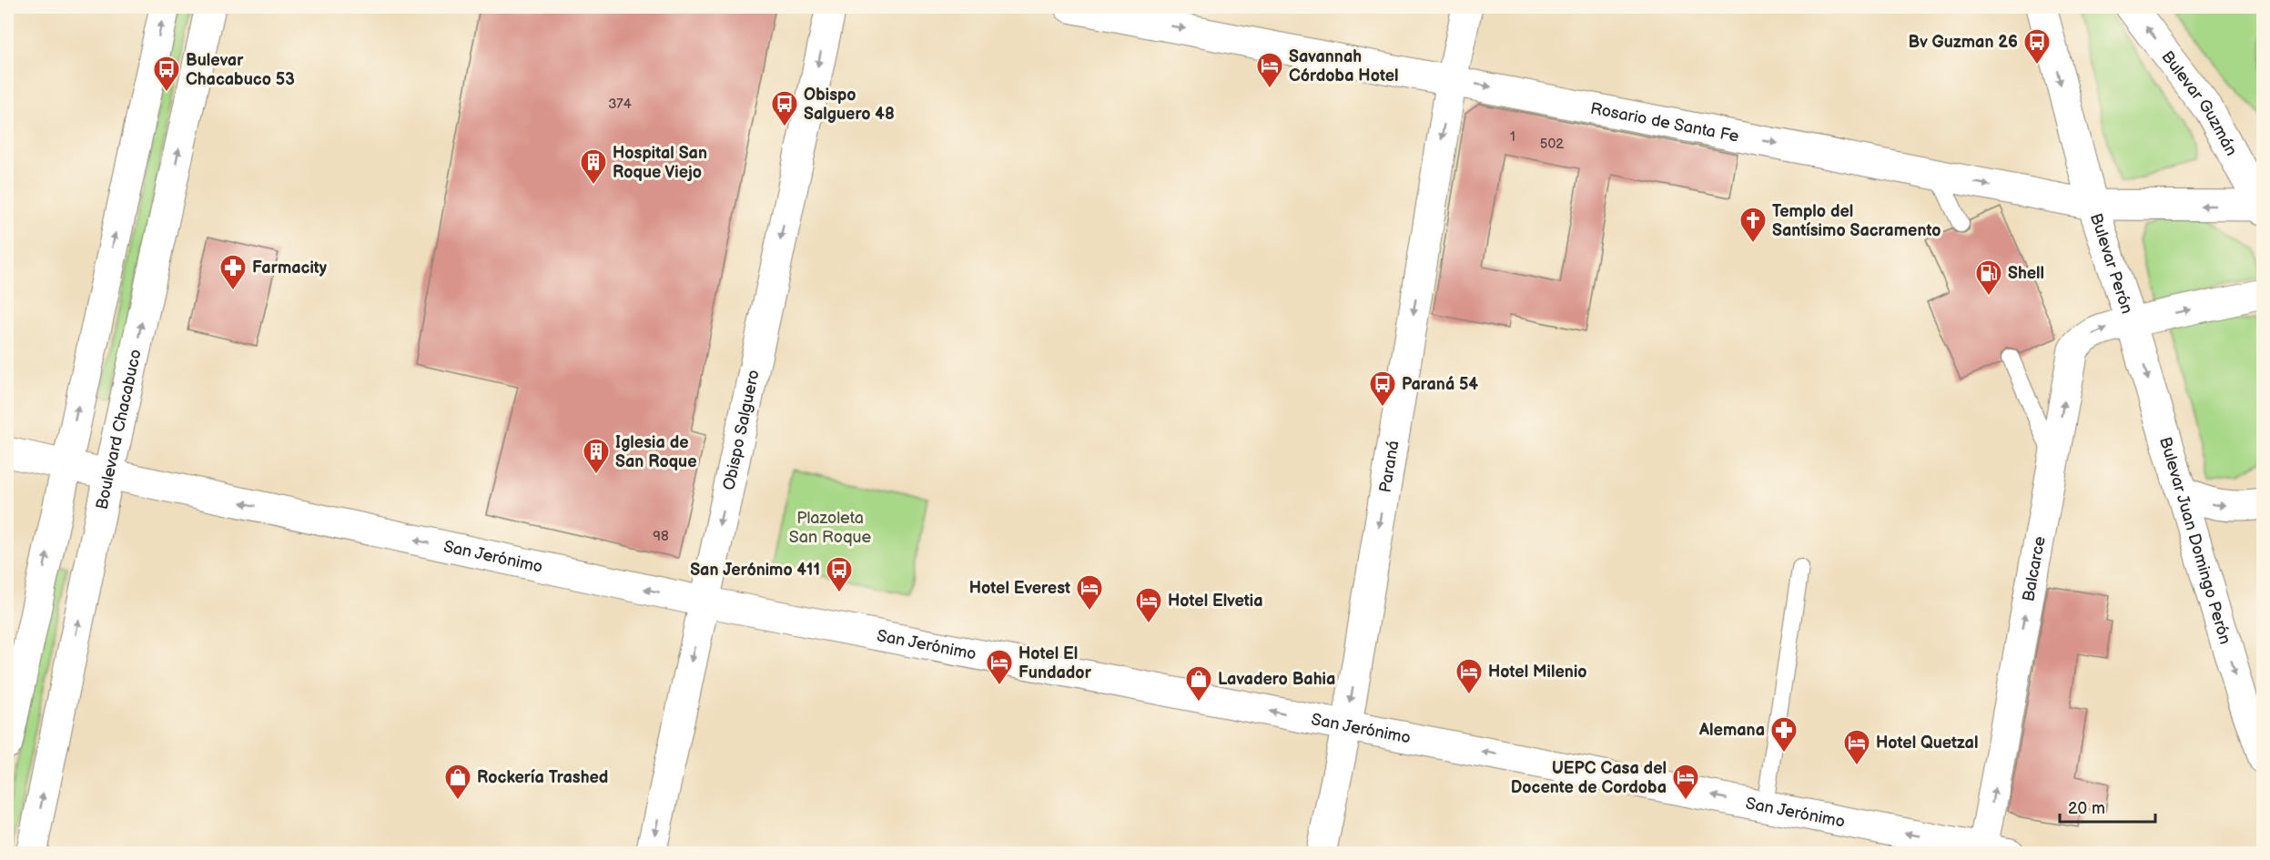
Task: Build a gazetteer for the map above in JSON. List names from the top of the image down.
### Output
{
  "streets": {
    "street": [
      "Bulevar Guzmán",
      "Rosario de Santa Fe",
      "Bulevar Perón",
      "Boulevard Chacabuco",
      "Obispo Salguero",
      "Paraná",
      "Bulevar Juan Domingo Perón",
      "San Jerónimo",
      "Balcarce"
    ]
  },
  "crossings": [
    ["Bulevar Guzmán", "Rosario de Santa Fe"],
    ["Rosario de Santa Fe", "Bulevar Perón"],
    ["Rosario de Santa Fe", "Paraná"],
    ["Bulevar Perón", "Bulevar Juan Domingo Perón"],
    ["Bulevar Perón", "Balcarce"],
    ["Boulevard Chacabuco", "San Jerónimo"],
    ["Obispo Salguero", "San Jerónimo"],
    ["Paraná", "San Jerónimo"],
    ["Bulevar Juan Domingo Perón", "Balcarce"],
    ["San Jerónimo", "Balcarce"]
  ],
  "one_way": [
    "Obispo Salguero",
    "Paraná",
    "Bulevar Juan Domingo Perón",
    "San Jerónimo",
    "Balcarce"
  ],
  "parks": ["Plazoleta San Roque"],
  "places": {
    "bus stop": [
      "Bv Guzman 26",
      "Bulevar Chacabuco 53",
      "Obispo Salguero 48",
      "Paraná 54",
      "San Jerónimo 411"
    ],
    "hotel": [
      "Savannah Córdoba Hotel",
      "Hotel Everest",
      "Hotel Elvetia",
      "Hotel El Fundador",
      "Hotel Milenio",
      "Hotel Quetzal",
      "UEPC Casa del Docente de Cordoba"
    ],
    "building": ["Hospital San Roque Viejo", "Iglesia de San Roque"],
    "church": ["Templo del Santísimo Sacramento"],
    "pharmacy": ["Farmacity", "Alemana"],
    "fuel station": ["Shell"],
    "shop": ["Lavadero Bahia", "Rockería Trashed"]
  },
  "house_numbers": [
    "374",
    "1",
    "502",
    "98"
  ],
  "scale_bar": "20 m"
}
